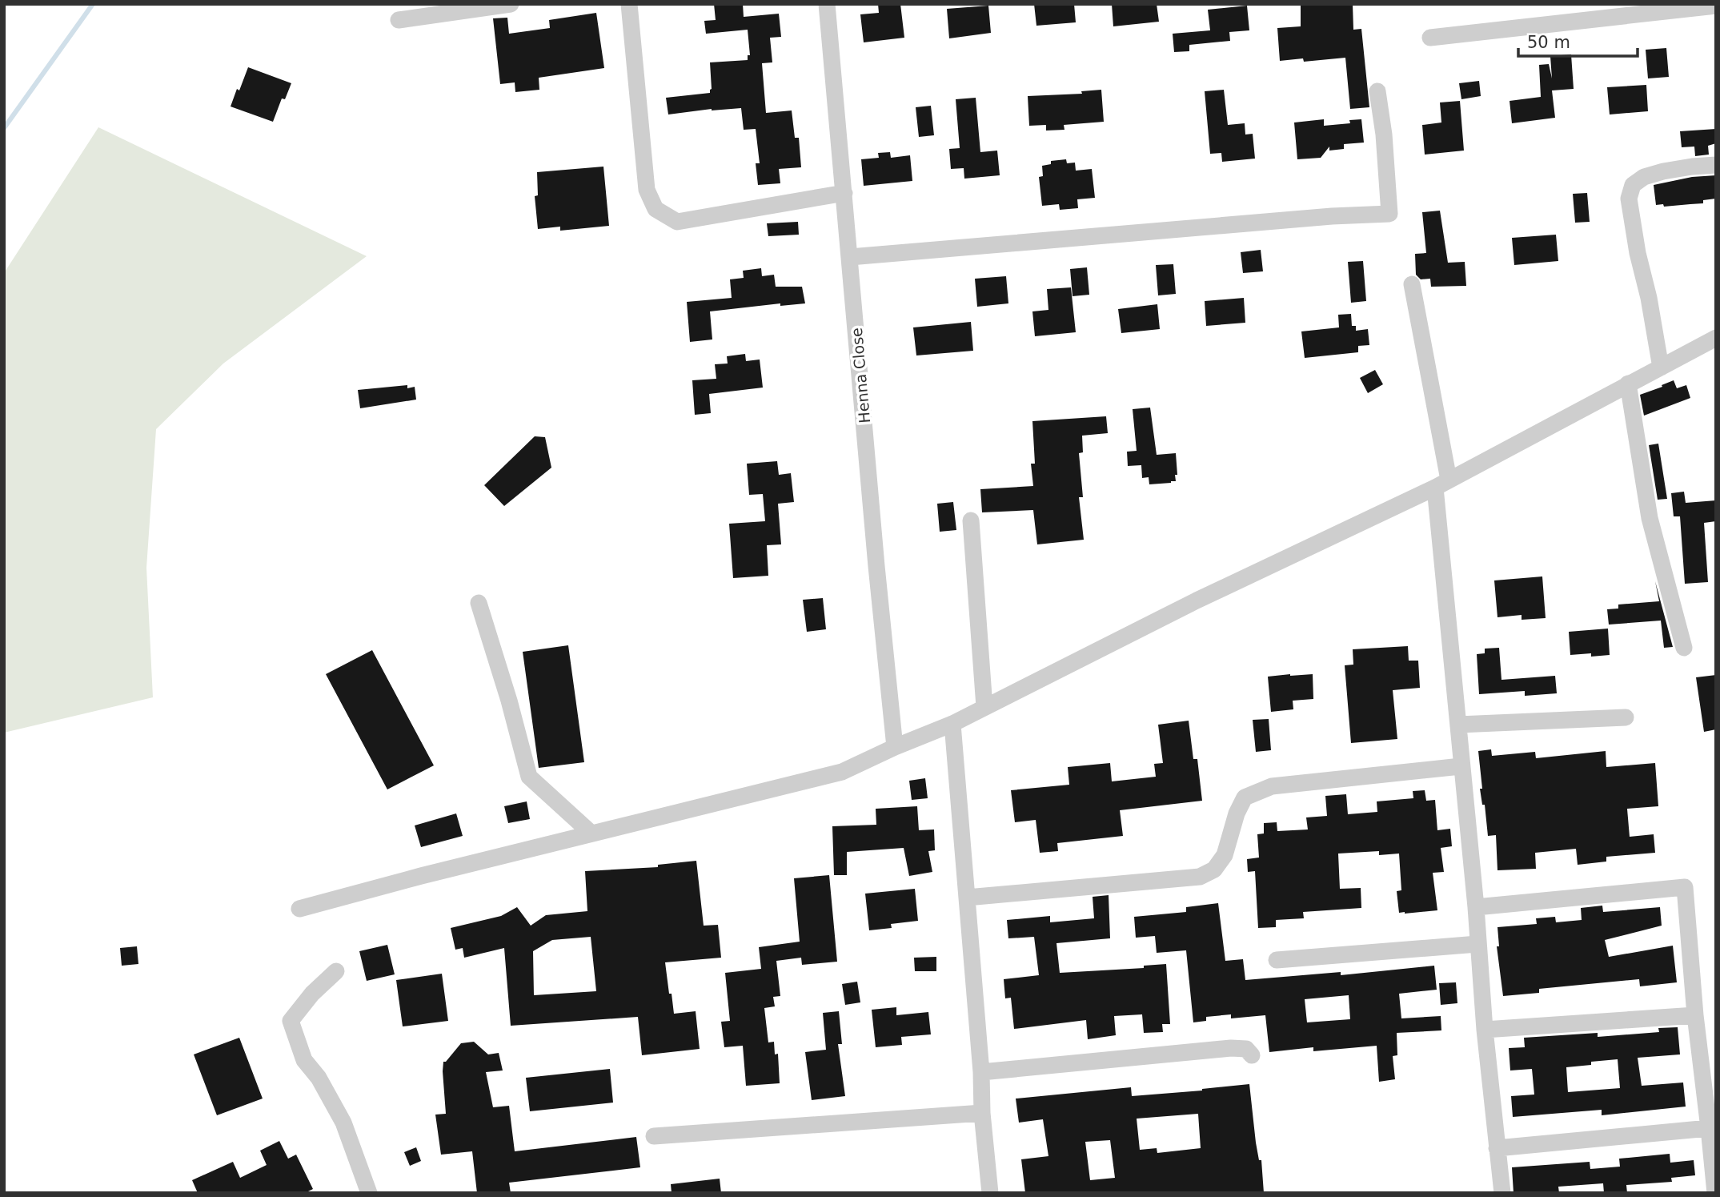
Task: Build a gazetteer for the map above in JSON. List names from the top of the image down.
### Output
{
  "streets": {
    "street": ["Henna Close"]
  },
  "scale_bar": "50 m"
}
